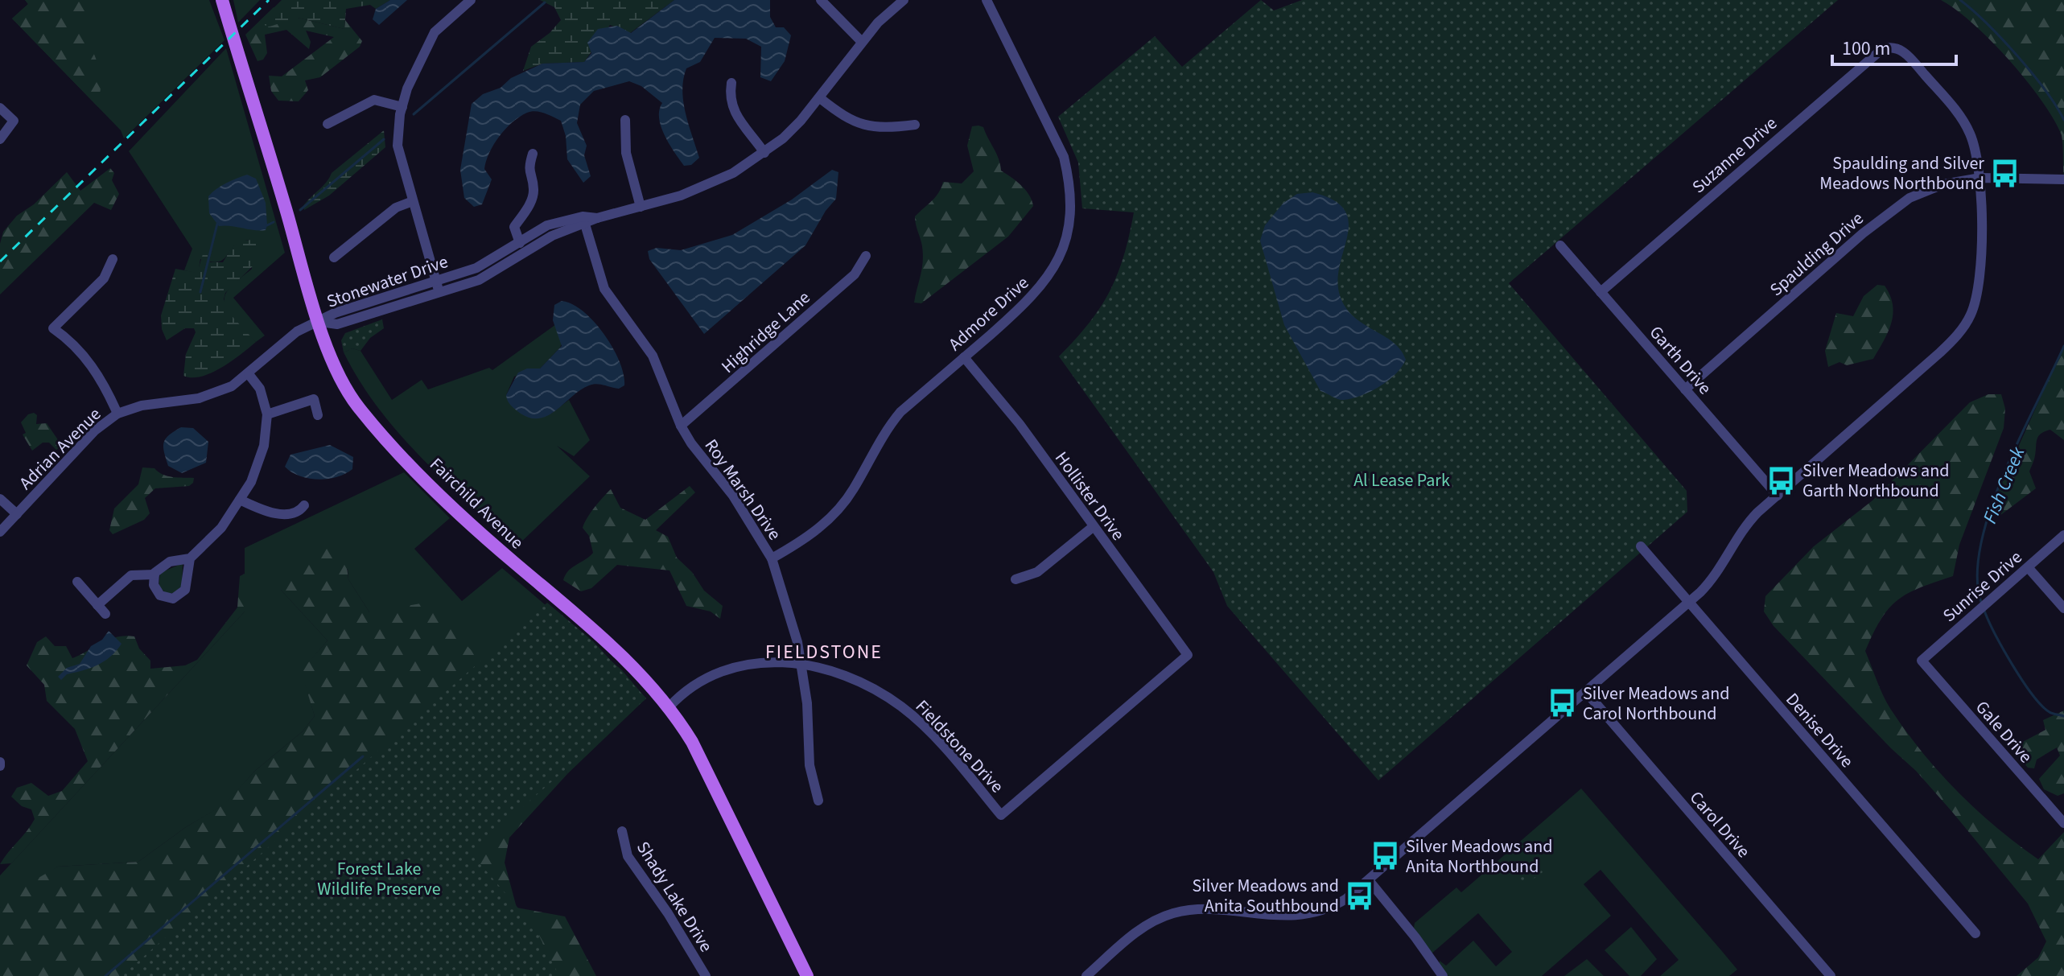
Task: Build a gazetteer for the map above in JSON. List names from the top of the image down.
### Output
{
  "streets": {
    "main road": ["Fairchild Avenue"],
    "street": [
      "Suzanne Drive",
      "Spaulding Drive",
      "Stonewater Drive",
      "Admore Drive",
      "Highridge Lane",
      "Garth Drive",
      "Adrian Avenue",
      "Roy Marsh Drive",
      "Hollister Drive",
      "Sunrise Drive",
      "Denise Drive",
      "Gale Drive",
      "Fieldstone Drive",
      "Carol Drive",
      "Shady Lake Drive"
    ]
  },
  "crossings": [
    ["Suzanne Drive", "Spaulding Drive"],
    ["Suzanne Drive", "Garth Drive"],
    ["Spaulding Drive", "Garth Drive"],
    ["Stonewater Drive", "Adrian Avenue"],
    ["Stonewater Drive", "Roy Marsh Drive"],
    ["Stonewater Drive", "Fairchild Avenue"],
    ["Admore Drive", "Roy Marsh Drive"],
    ["Admore Drive", "Hollister Drive"],
    ["Highridge Lane", "Roy Marsh Drive"],
    ["Adrian Avenue", "Fairchild Avenue"],
    ["Roy Marsh Drive", "Fieldstone Drive"],
    ["Hollister Drive", "Fieldstone Drive"],
    ["Fairchild Avenue", "Fieldstone Drive"],
    ["Sunrise Drive", "Gale Drive"]
  ],
  "districts": ["FIELDSTONE"],
  "water": ["Fish Creek"],
  "parks": ["Al Lease Park", "Forest Lake Wildlife Preserve"],
  "places": {
    "bus stop": [
      "Spaulding and Silver Meadows Northbound",
      "Silver Meadows and Garth Northbound",
      "Silver Meadows and Carol Northbound",
      "Silver Meadows and Anita Northbound",
      "Silver Meadows and Anita Southbound"
    ]
  },
  "scale_bar": "100 m"
}
